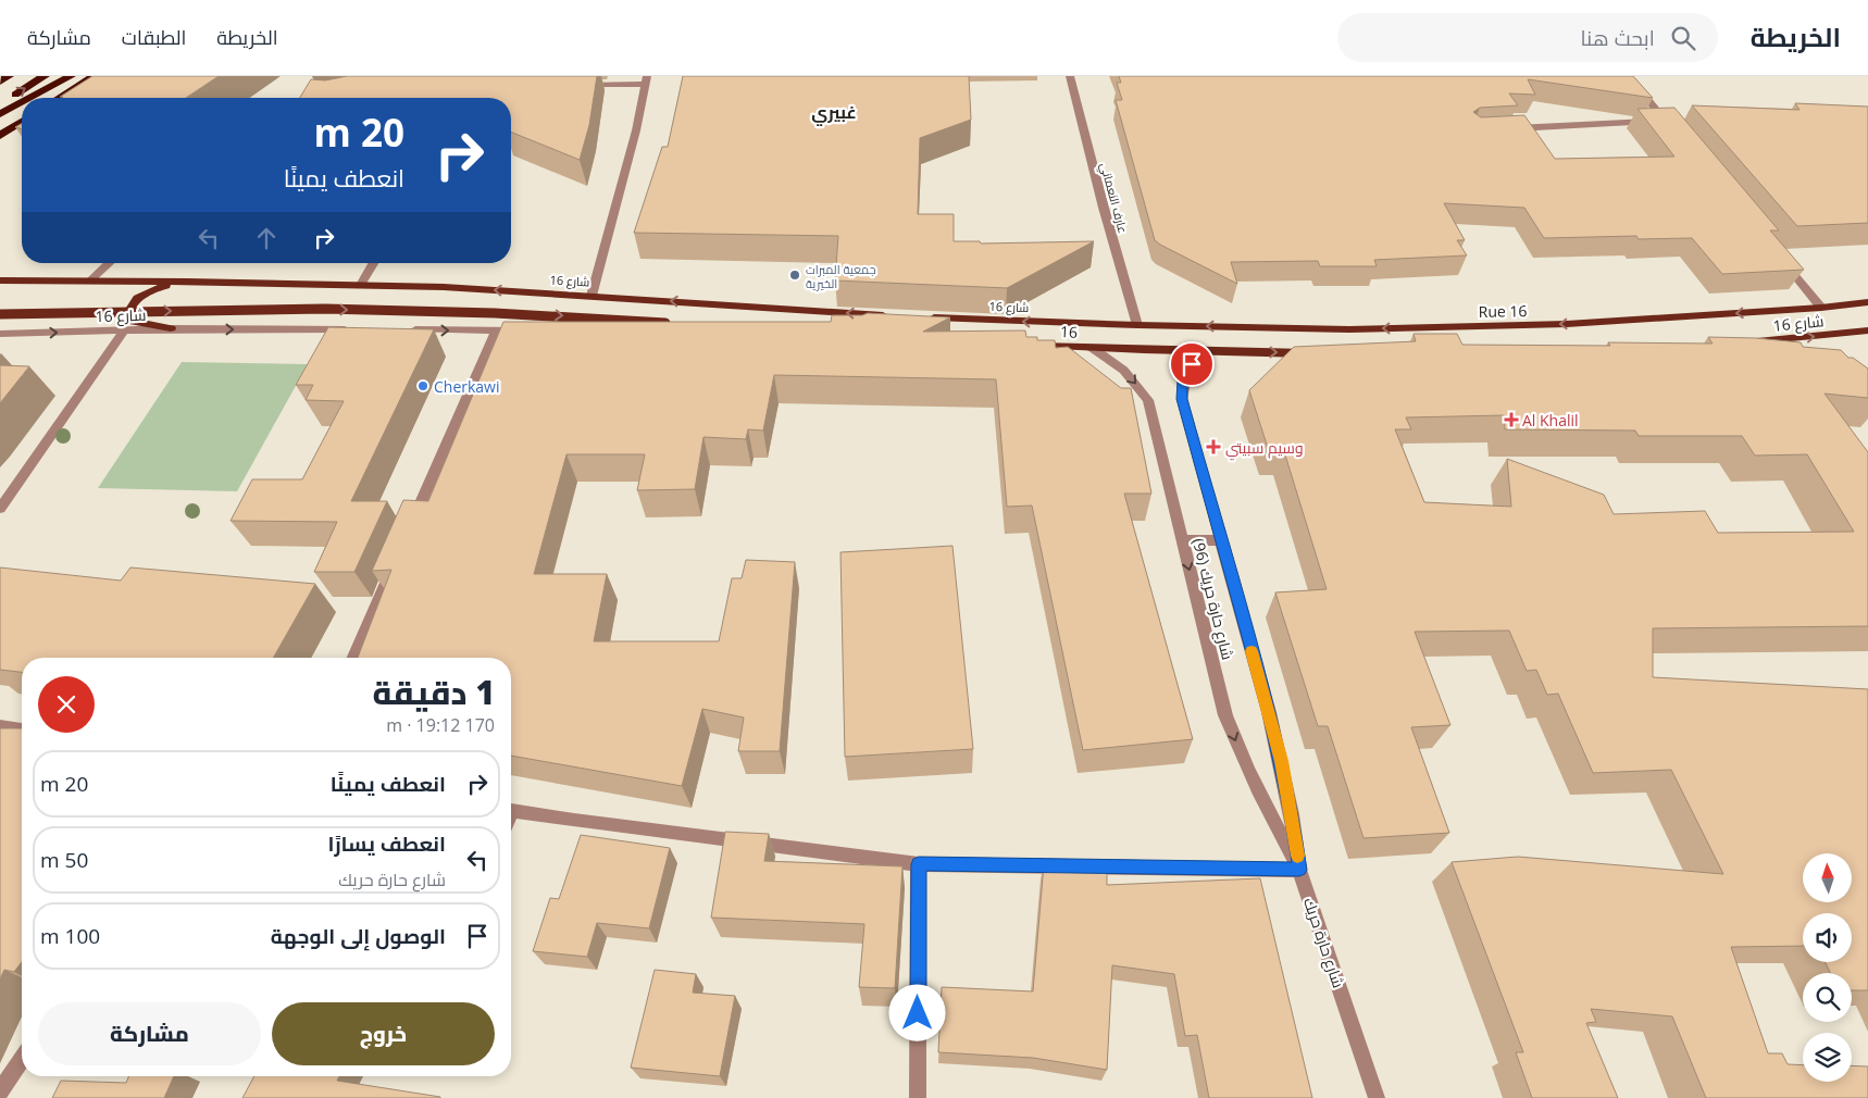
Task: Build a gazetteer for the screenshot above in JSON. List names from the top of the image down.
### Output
{
  "streets": {
    "main road": ["شارع 16", "Rue 16", "16"],
    "street": ["عارف النعماني", "شارع حارة حريك (96)", "شارع حارة حريك"]
  },
  "crossings": [
    ["عارف النعماني", "شارع 16"],
    ["عارف النعماني", "Rue 16"],
    ["شارع 16", "Rue 16"],
    ["16", "شارع حارة حريك (96)"],
    ["16", "شارع حارة حريك"],
    ["شارع حارة حريك (96)", "شارع حارة حريك"]
  ],
  "one_way": ["Rue 16", "شارع حارة حريك (96)"],
  "districts": ["غبيري"],
  "places": {
    "other": ["جمعية المبرات الخيرية", "Cherkawi"],
    "health": ["Al Khalil", "وسيم سبيتي"]
  },
  "north": "top",
  "page": {
    "header": "الخريطة",
    "search": "ابحث هنا",
    "nav": ["الخريطة", "الطبقات", "مشاركة"],
    "turn": ["20 m", "انعطف يمينًا"],
    "heading": ["1 دقيقة", "170 m · 19:12"],
    "list": [
      {
        "name": "انعطف يمينًا",
        "value": "20 m"
      },
      {
        "name": "انعطف يسارًا",
        "note": "شارع حارة حريك",
        "value": "50 m"
      },
      {
        "name": "الوصول إلى الوجهة",
        "value": "100 m"
      }
    ],
    "buttons": ["خروج", "مشاركة"]
  }
}
